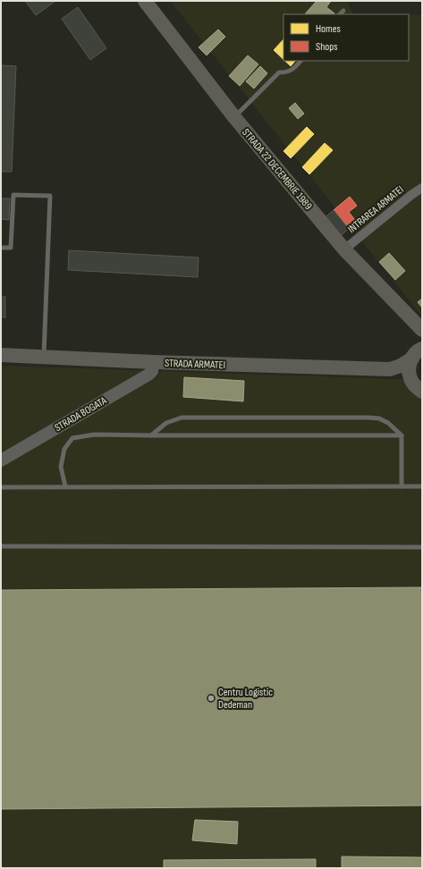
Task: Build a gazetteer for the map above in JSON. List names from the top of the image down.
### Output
{
  "streets": {
    "main road": ["STRADA 22 DECEMBRIE 1989", "STRADA ARMATEI", "STRADA BOGATA"],
    "street": ["INTRAREA ARMATEI"]
  },
  "crossings": [
    ["STRADA 22 DECEMBRIE 1989", "INTRAREA ARMATEI"],
    ["STRADA 22 DECEMBRIE 1989", "STRADA ARMATEI"],
    ["STRADA ARMATEI", "STRADA BOGATA"]
  ],
  "places": ["Centru Logistic Dedeman"],
  "legend": ["Homes", "Shops"]
}
